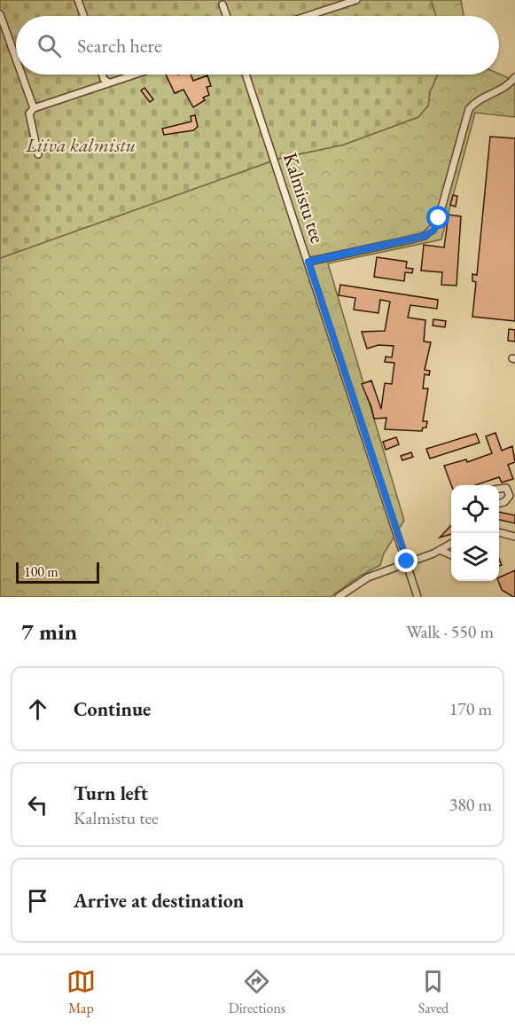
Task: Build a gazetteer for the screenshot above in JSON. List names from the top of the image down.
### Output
{
  "streets": {
    "street": ["Kalmistu tee"]
  },
  "parks": ["Liiva kalmistu"],
  "scale_bar": "100 m",
  "page": {
    "search": "Search here",
    "scale": "100 m",
    "heading": ["7 min", "Walk · 550 m"],
    "list": [
      ["Continue", "170 m"],
      ["Turn left", "Kalmistu tee", "380 m"],
      "Arrive at destination"
    ],
    "nav": ["Map", "Directions", "Saved"]
  }
}
